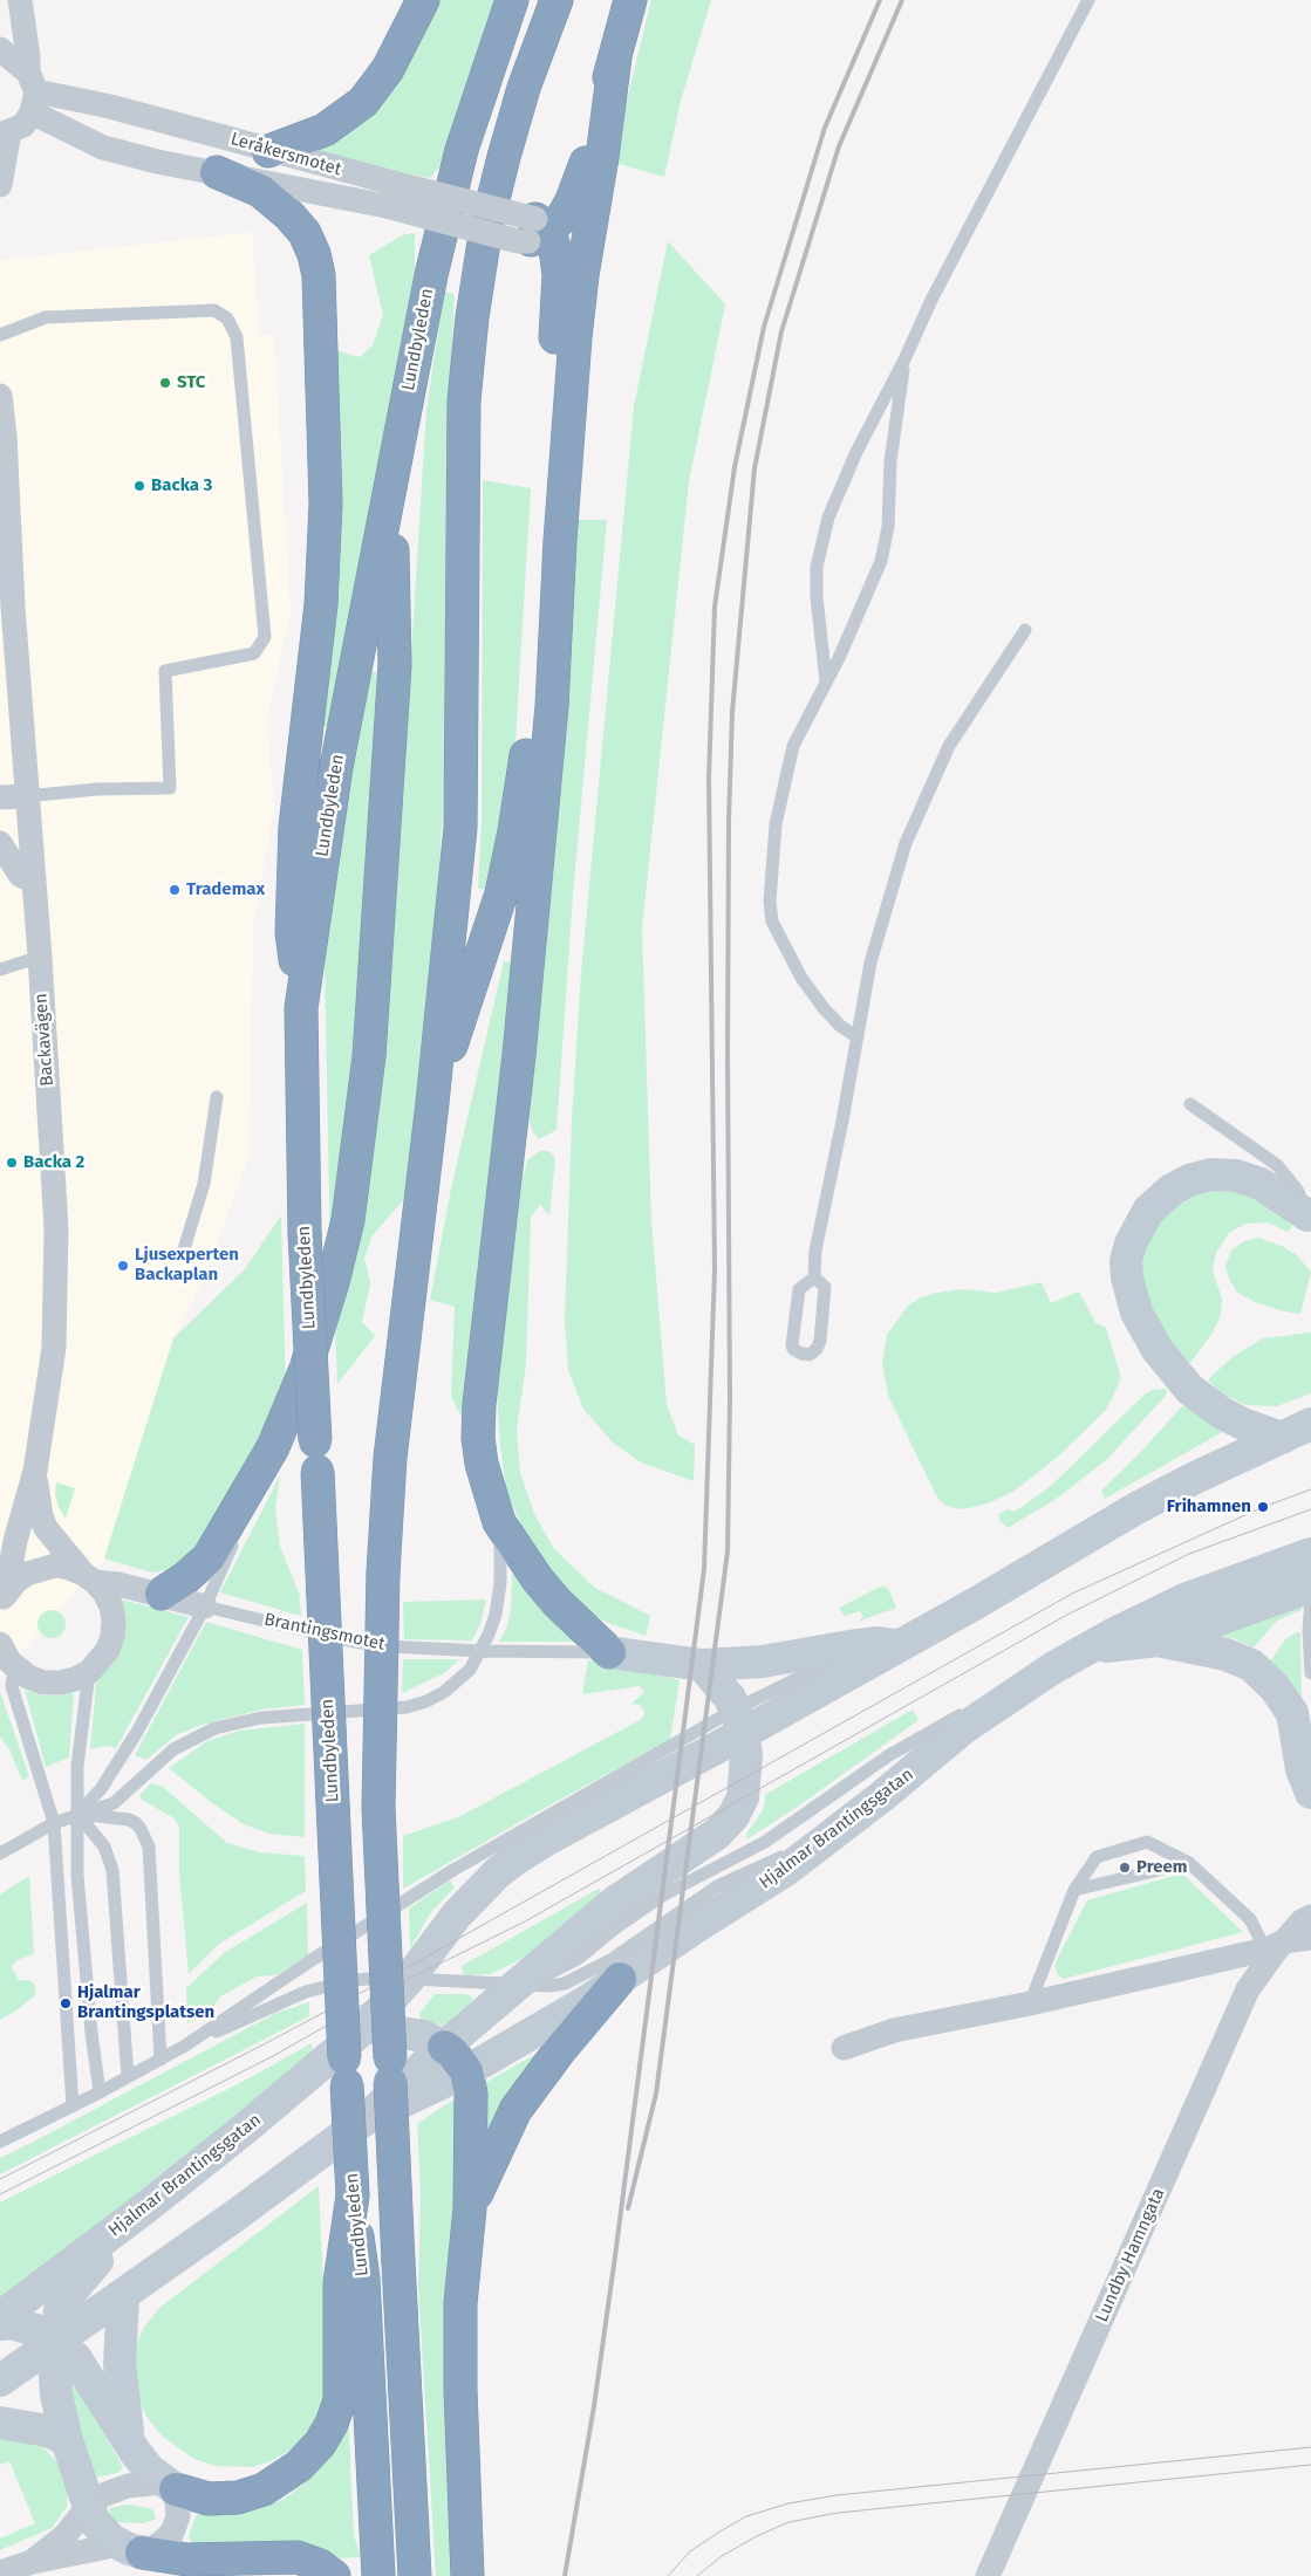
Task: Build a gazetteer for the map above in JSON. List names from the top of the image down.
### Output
{
  "streets": {
    "highway": ["Lundbyleden"],
    "main road": ["Hjalmar Brantingsgatan"],
    "street": [
      "Leråkersmotet",
      "Backavägen",
      "Brantingsmotet",
      "Lundby Hamngata"
    ]
  },
  "crossings": [
    ["Backavägen", "Brantingsmotet"]
  ],
  "places": [
    "STC",
    "Backa 3",
    "Trademax",
    "Backa 2",
    "Ljusexperten Backaplan",
    "Frihamnen",
    "Preem",
    "Hjalmar Brantingsplatsen"
  ]
}
